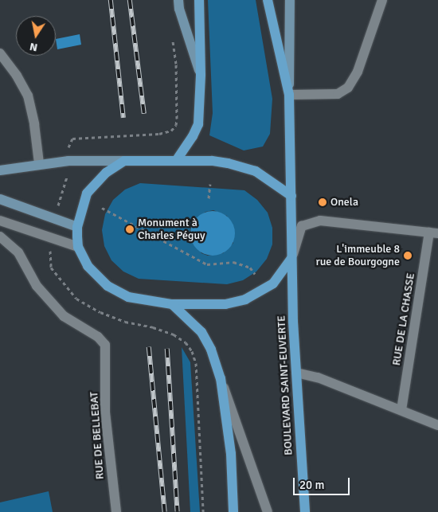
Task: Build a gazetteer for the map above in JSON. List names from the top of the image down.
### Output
{
  "streets": {
    "main road": ["BOULEVARD SAINT-EUVERTE"],
    "street": ["RUE DE LA CHASSE", "RUE DE BELLEBAT"]
  },
  "places": ["Onela", "Monument à Charles Péguy", "L'immeuble 8 rue de Bourgogne"],
  "scale_bar": "20 m",
  "north": "bottom"
}
